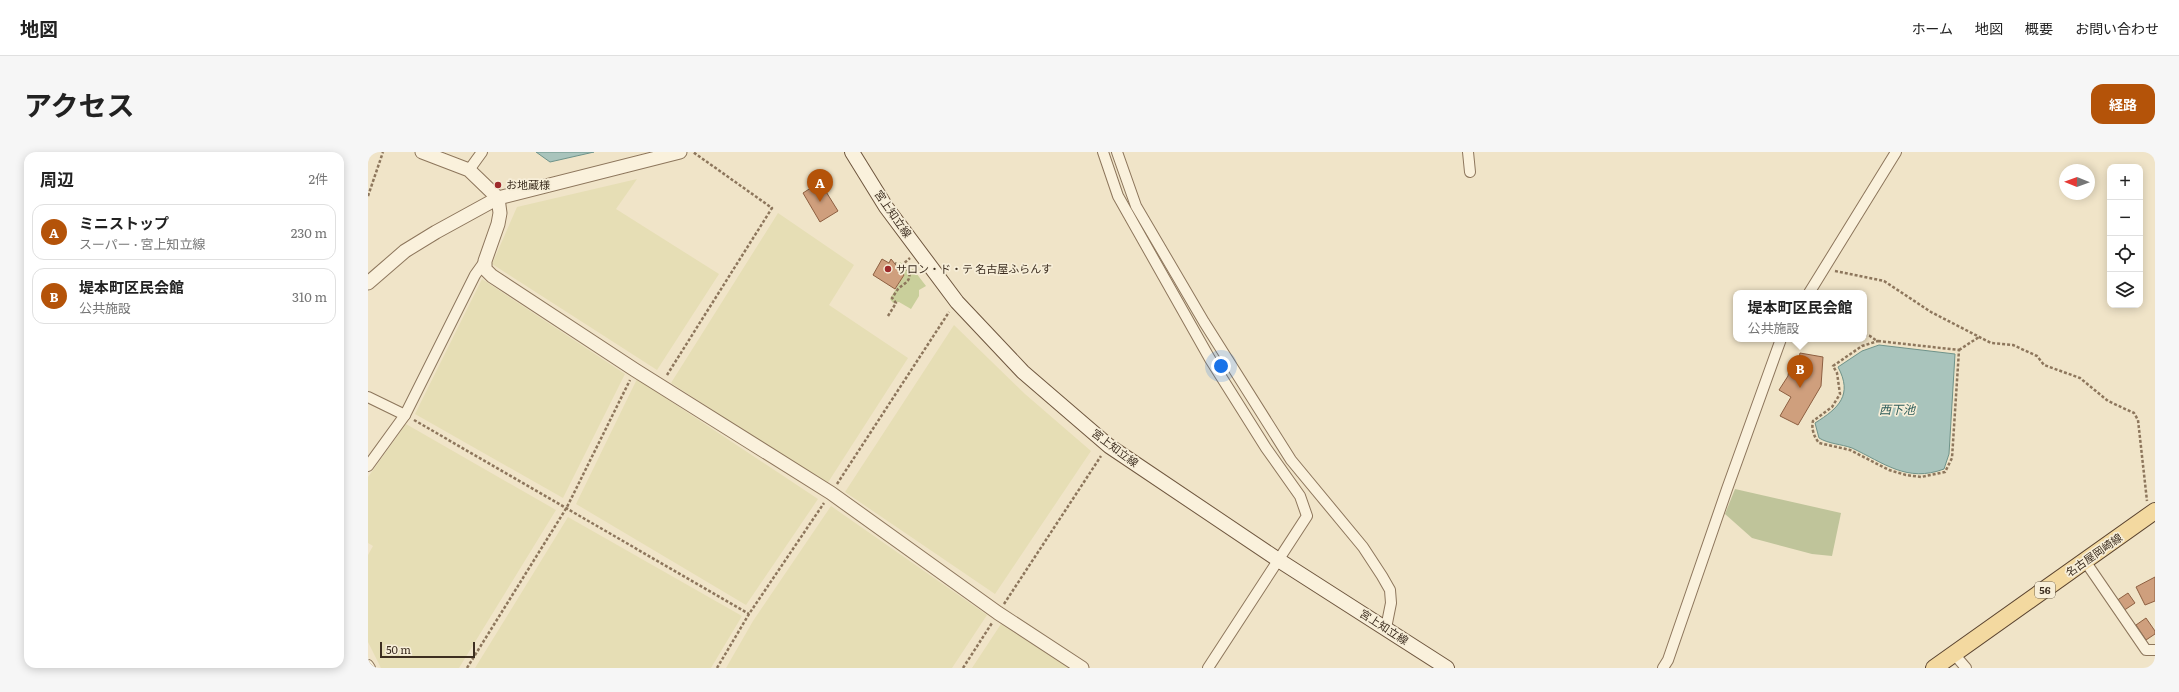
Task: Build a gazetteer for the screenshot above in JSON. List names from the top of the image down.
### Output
{
  "streets": {
    "main road": ["宮上知立線", "名古屋岡崎線", "56"]
  },
  "water": ["西下池"],
  "places": ["お地蔵様", "サロン・ド・テ 名古屋ふらんす"],
  "scale_bar": "50 m",
  "north": "left",
  "page": {
    "header": "地図",
    "nav": [
      "ホーム",
      "地図",
      "概要",
      "お問い合わせ"
    ],
    "title": "アクセス",
    "buttons": "経路",
    "heading": ["周辺", "2件"],
    "map_buttons": ["+", "−"],
    "pins": ["A", "B"],
    "list": [
      {
        "mark": "A",
        "name": "ミニストップ",
        "note": "スーパー · 宮上知立線",
        "value": "230 m"
      },
      {
        "mark": "B",
        "name": "堤本町区民会館",
        "note": "公共施設",
        "value": "310 m"
      }
    ],
    "popup": ["堤本町区民会館", "公共施設"],
    "scale": "50 m"
  }
}
